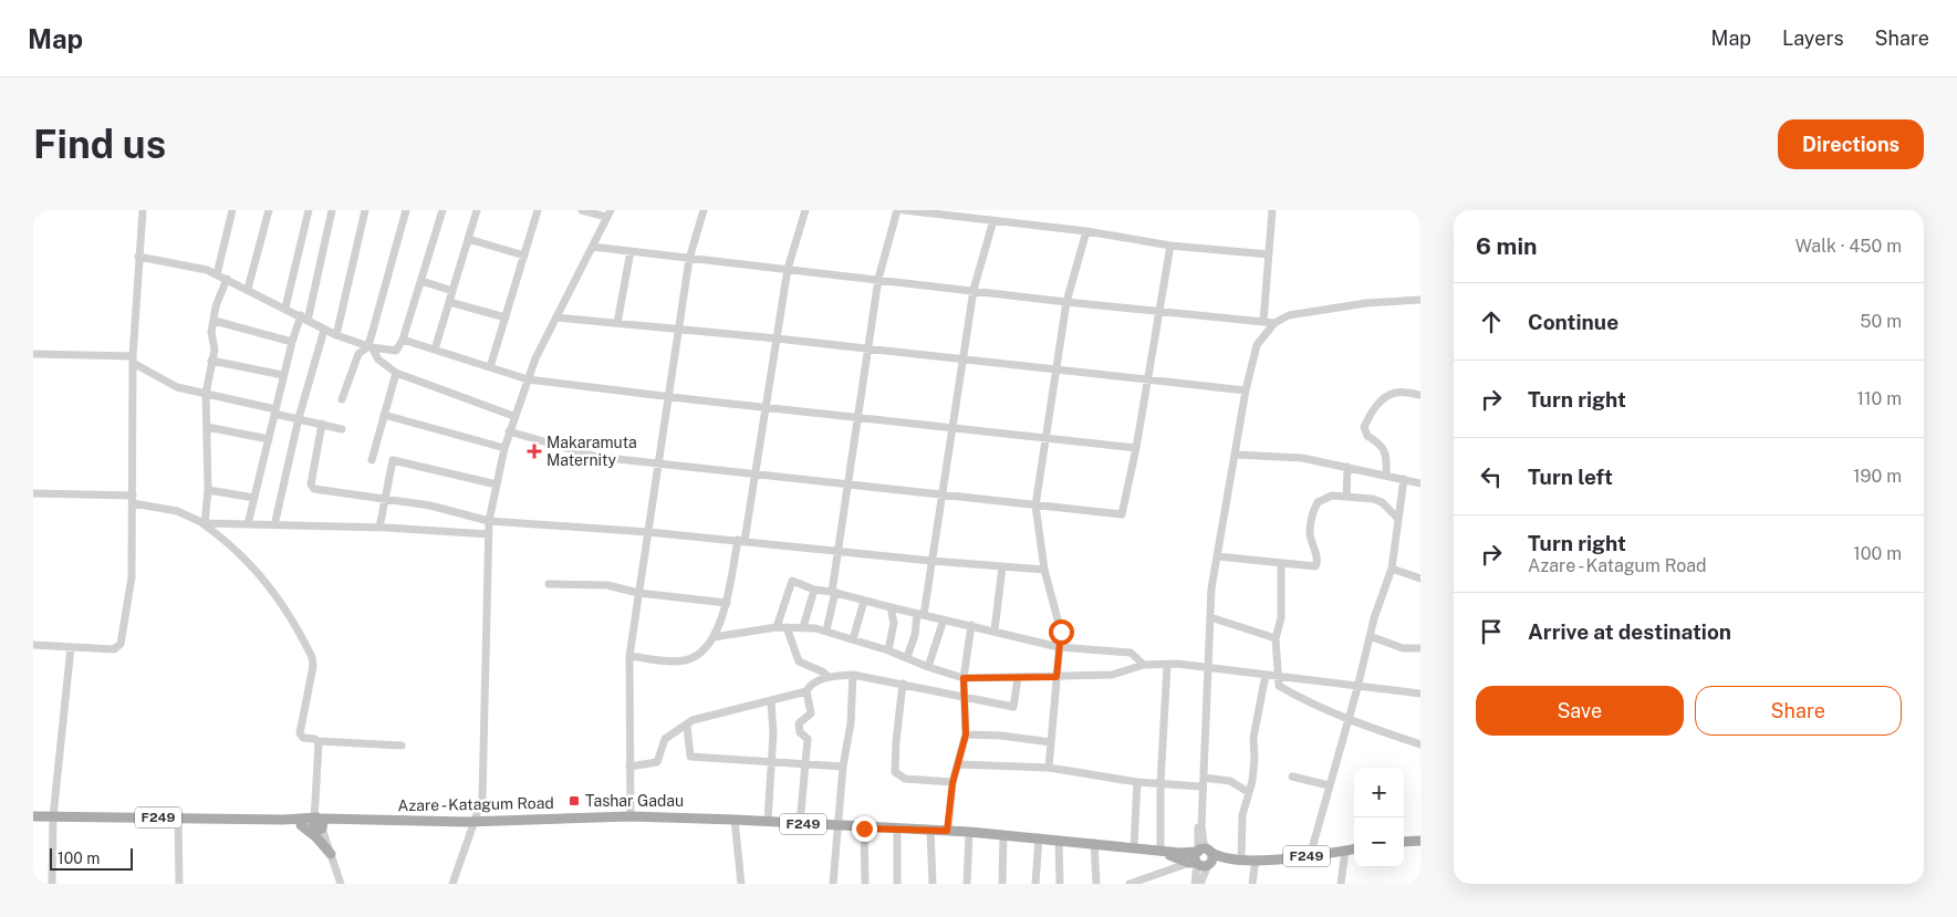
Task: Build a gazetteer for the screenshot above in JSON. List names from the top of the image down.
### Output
{
  "streets": {
    "main road": ["Azare - Katagum Road", "F249"]
  },
  "places": {
    "health": ["Makaramuta Maternity"],
    "transit": ["Tashar Gadau"]
  },
  "scale_bar": "100 m",
  "page": {
    "header": "Map",
    "nav": ["Map", "Layers", "Share"],
    "buttons": [
      "Directions",
      ["Save", "Share"]
    ],
    "title": "Find us",
    "heading": ["6 min", "Walk · 450 m"],
    "list": [
      ["Continue", "50 m"],
      ["Turn right", "110 m"],
      ["Turn left", "190 m"],
      ["Turn right", "Azare - Katagum Road", "100 m"],
      "Arrive at destination"
    ],
    "map_buttons": ["+", "−"],
    "scale": "100 m"
  }
}
